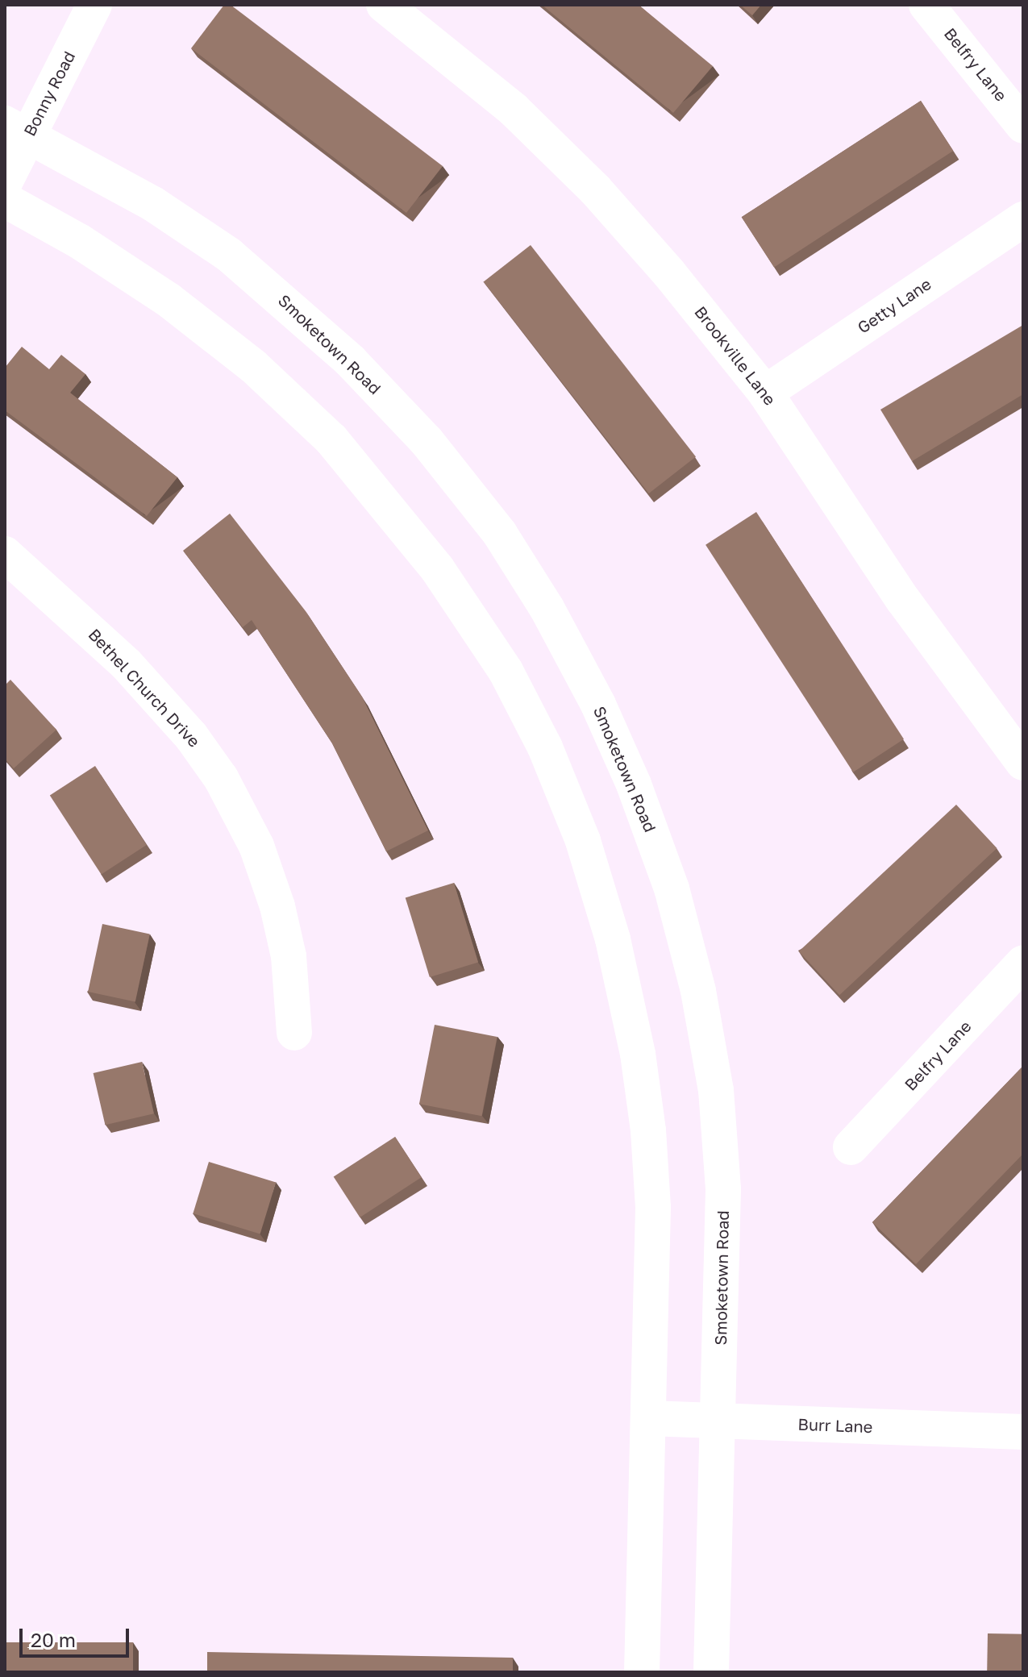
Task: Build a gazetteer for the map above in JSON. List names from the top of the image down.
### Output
{
  "streets": {
    "main road": [
      "Belfry Lane",
      "Bonny Road",
      "Getty Lane",
      "Smoketown Road",
      "Brookville Lane",
      "Bethel Church Drive",
      "Burr Lane"
    ]
  },
  "crossings": [
    ["Bonny Road", "Smoketown Road"],
    ["Getty Lane", "Brookville Lane"],
    ["Smoketown Road", "Burr Lane"]
  ],
  "scale_bar": "20 m"
}
